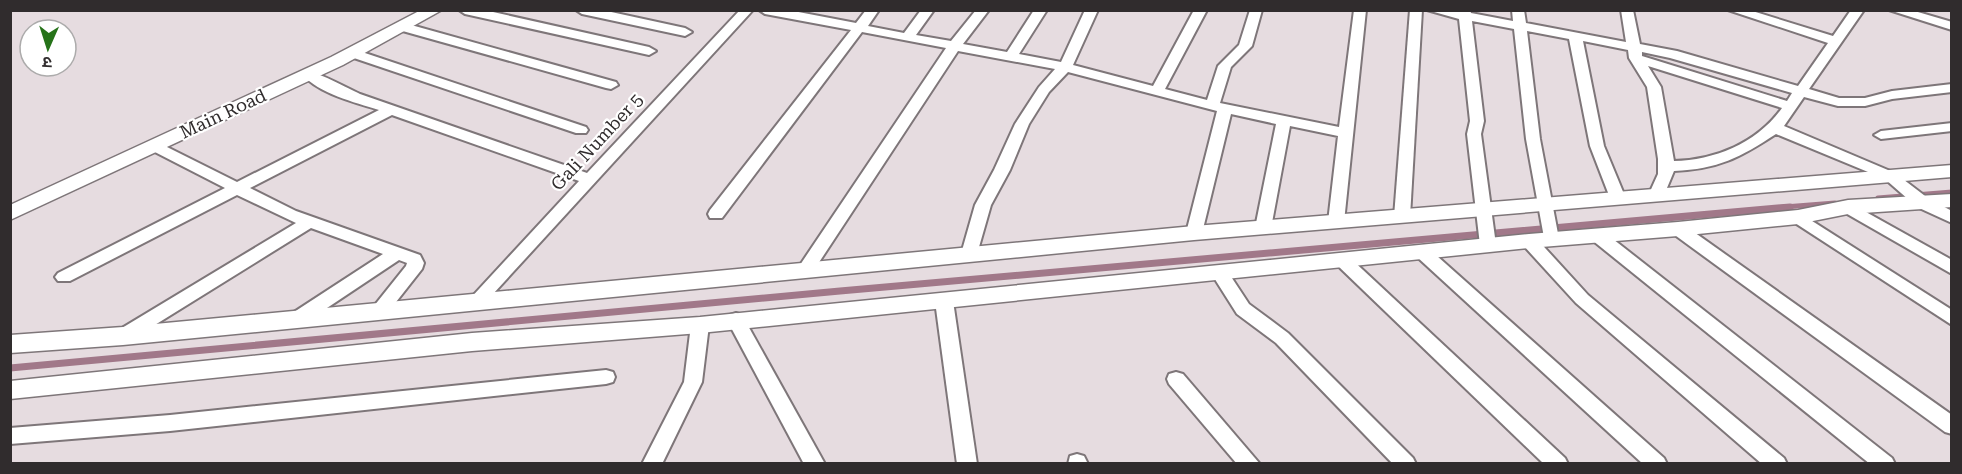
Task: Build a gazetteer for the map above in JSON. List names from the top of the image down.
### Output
{
  "streets": {
    "street": ["Main Road", "Gali Number 5"]
  },
  "north": "bottom"
}
